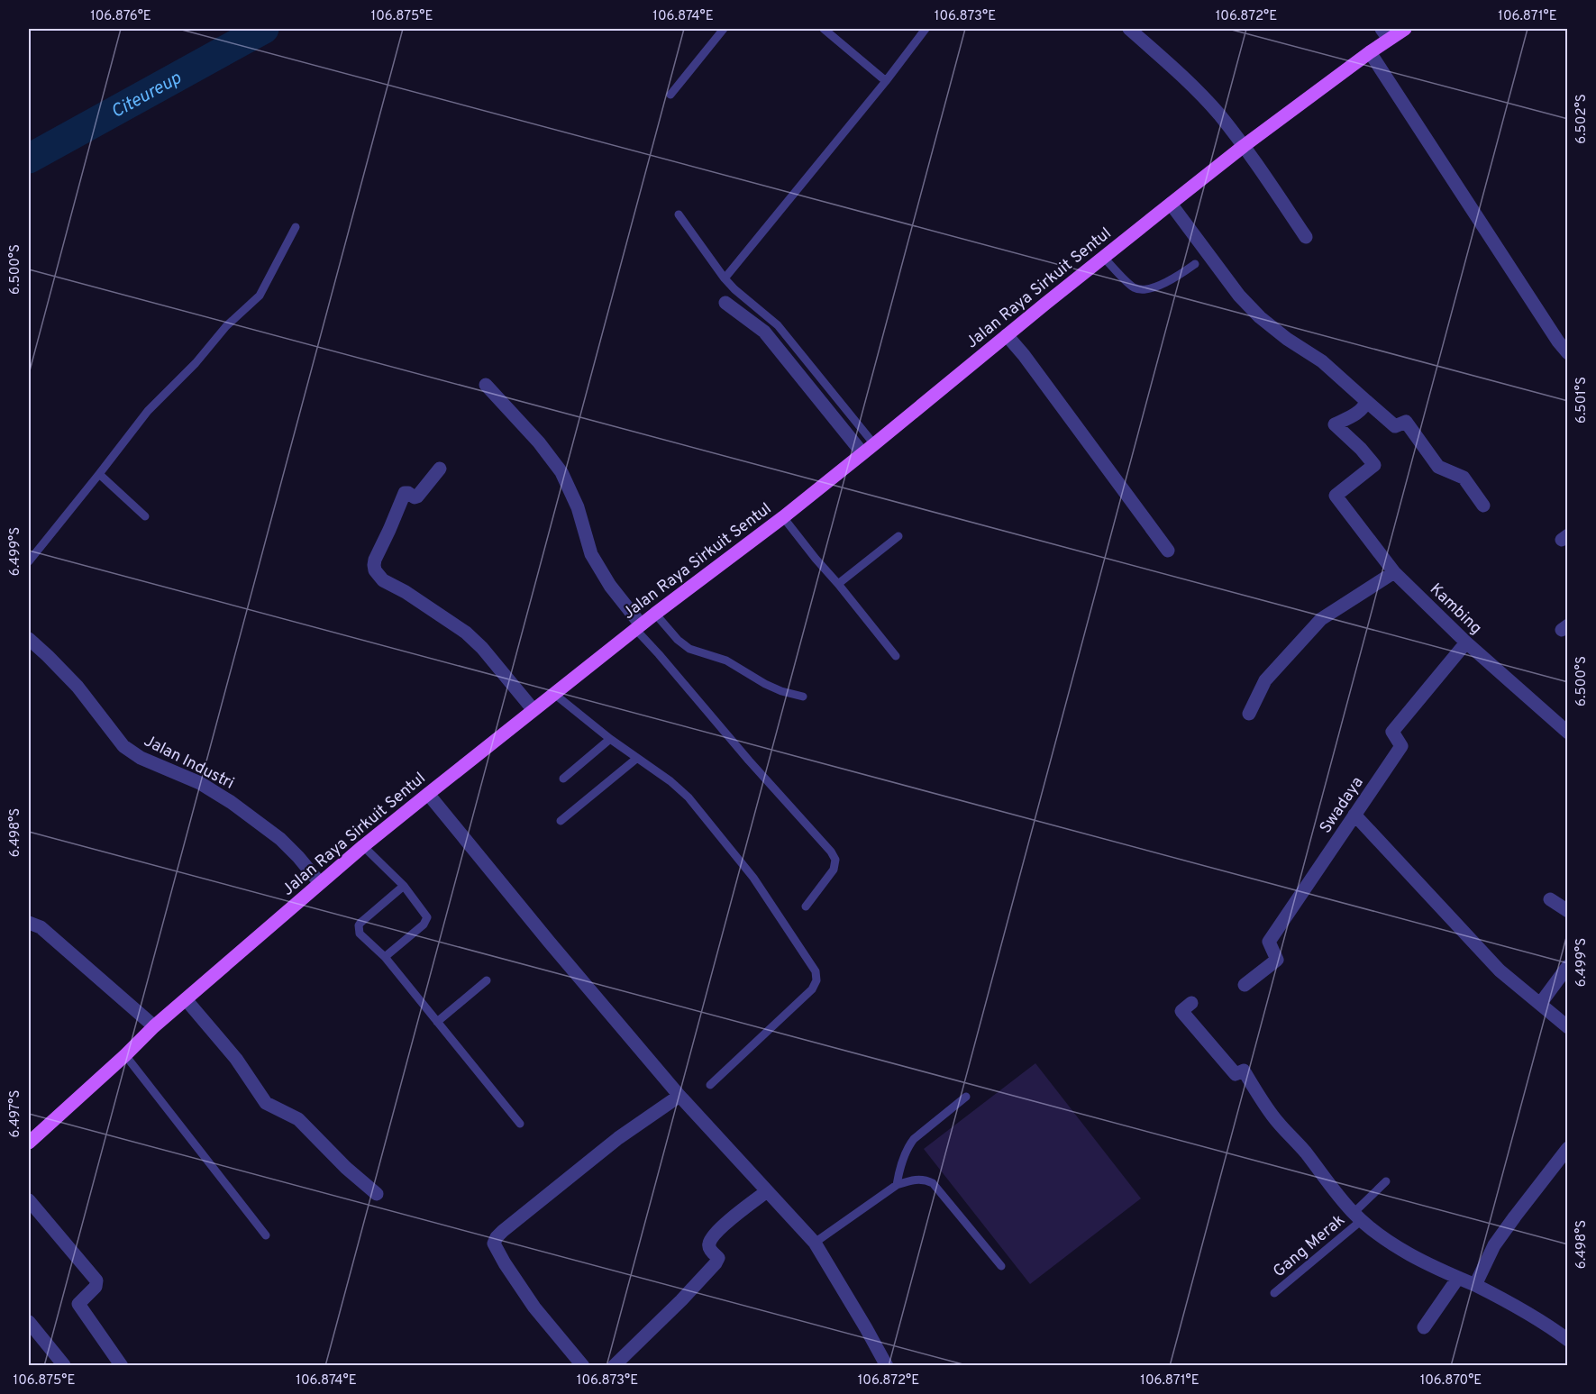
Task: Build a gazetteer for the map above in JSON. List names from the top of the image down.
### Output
{
  "streets": {
    "main road": ["Jalan Raya Sirkuit Sentul"],
    "street": ["Kambing", "Jalan Industri", "Swadaya"],
    "lane": ["Gang Merak"]
  },
  "crossings": [
    ["Jalan Raya Sirkuit Sentul", "Jalan Industri"],
    ["Kambing", "Swadaya"]
  ],
  "water": ["Citeureup"],
  "coordinates": [
    "106.876°E",
    "106.875°E",
    "106.874°E",
    "106.873°E",
    "106.872°E",
    "106.871°E",
    "6.502°S",
    "6.500°S",
    "6.501°S",
    "6.499°S",
    "6.498°S",
    "6.497°S",
    "106.870°E"
  ]
}
